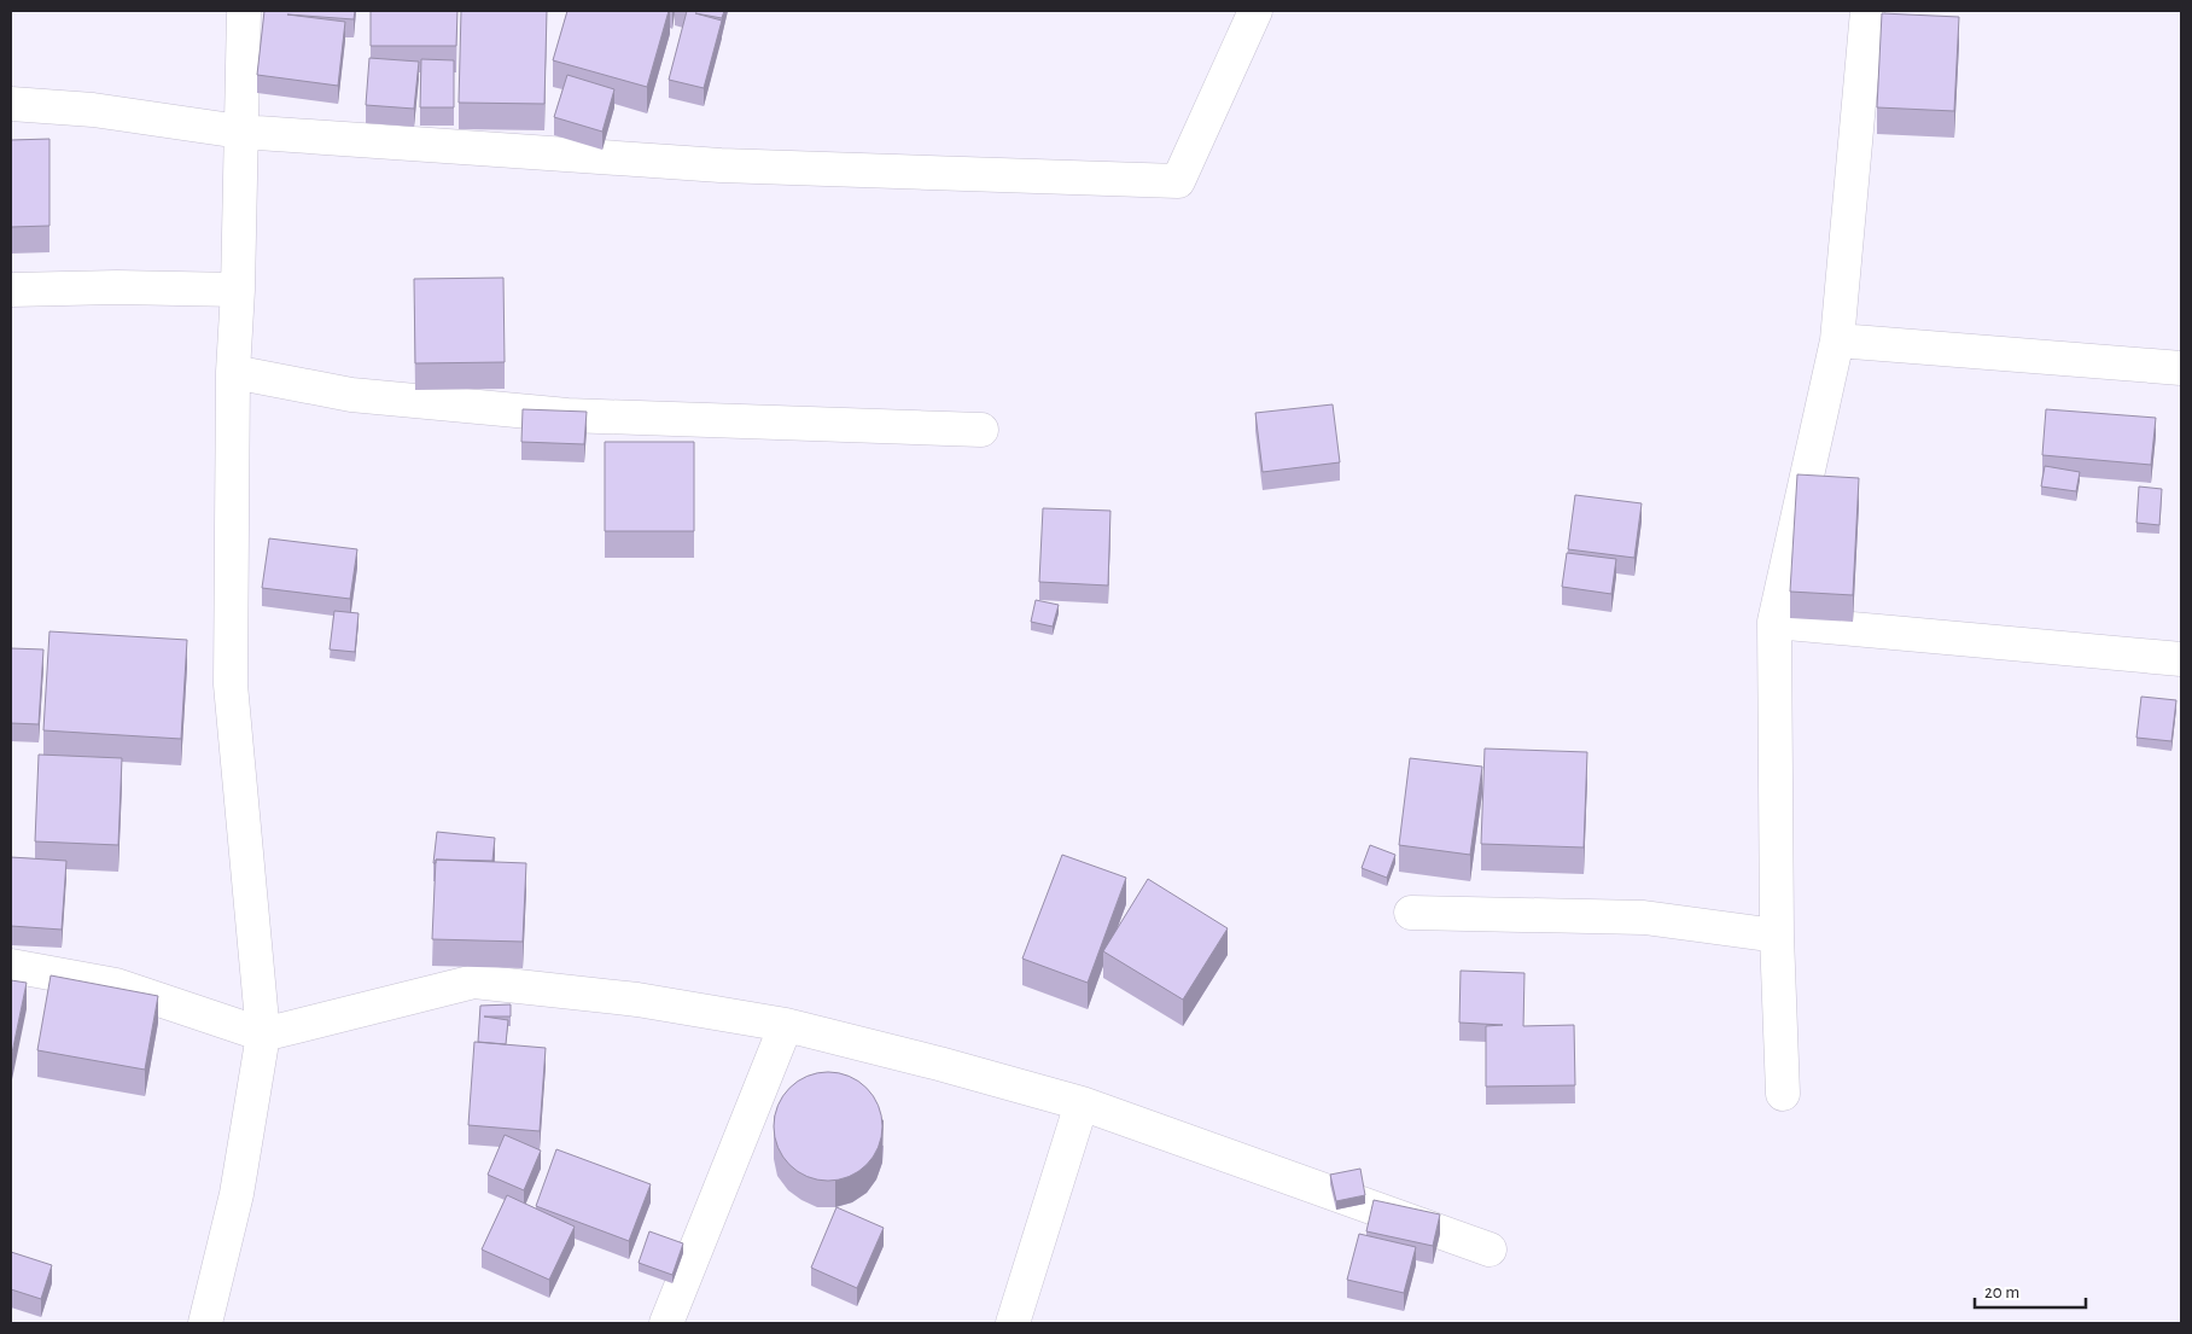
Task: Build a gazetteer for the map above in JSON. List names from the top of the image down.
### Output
{
  "scale_bar": "20 m"
}
